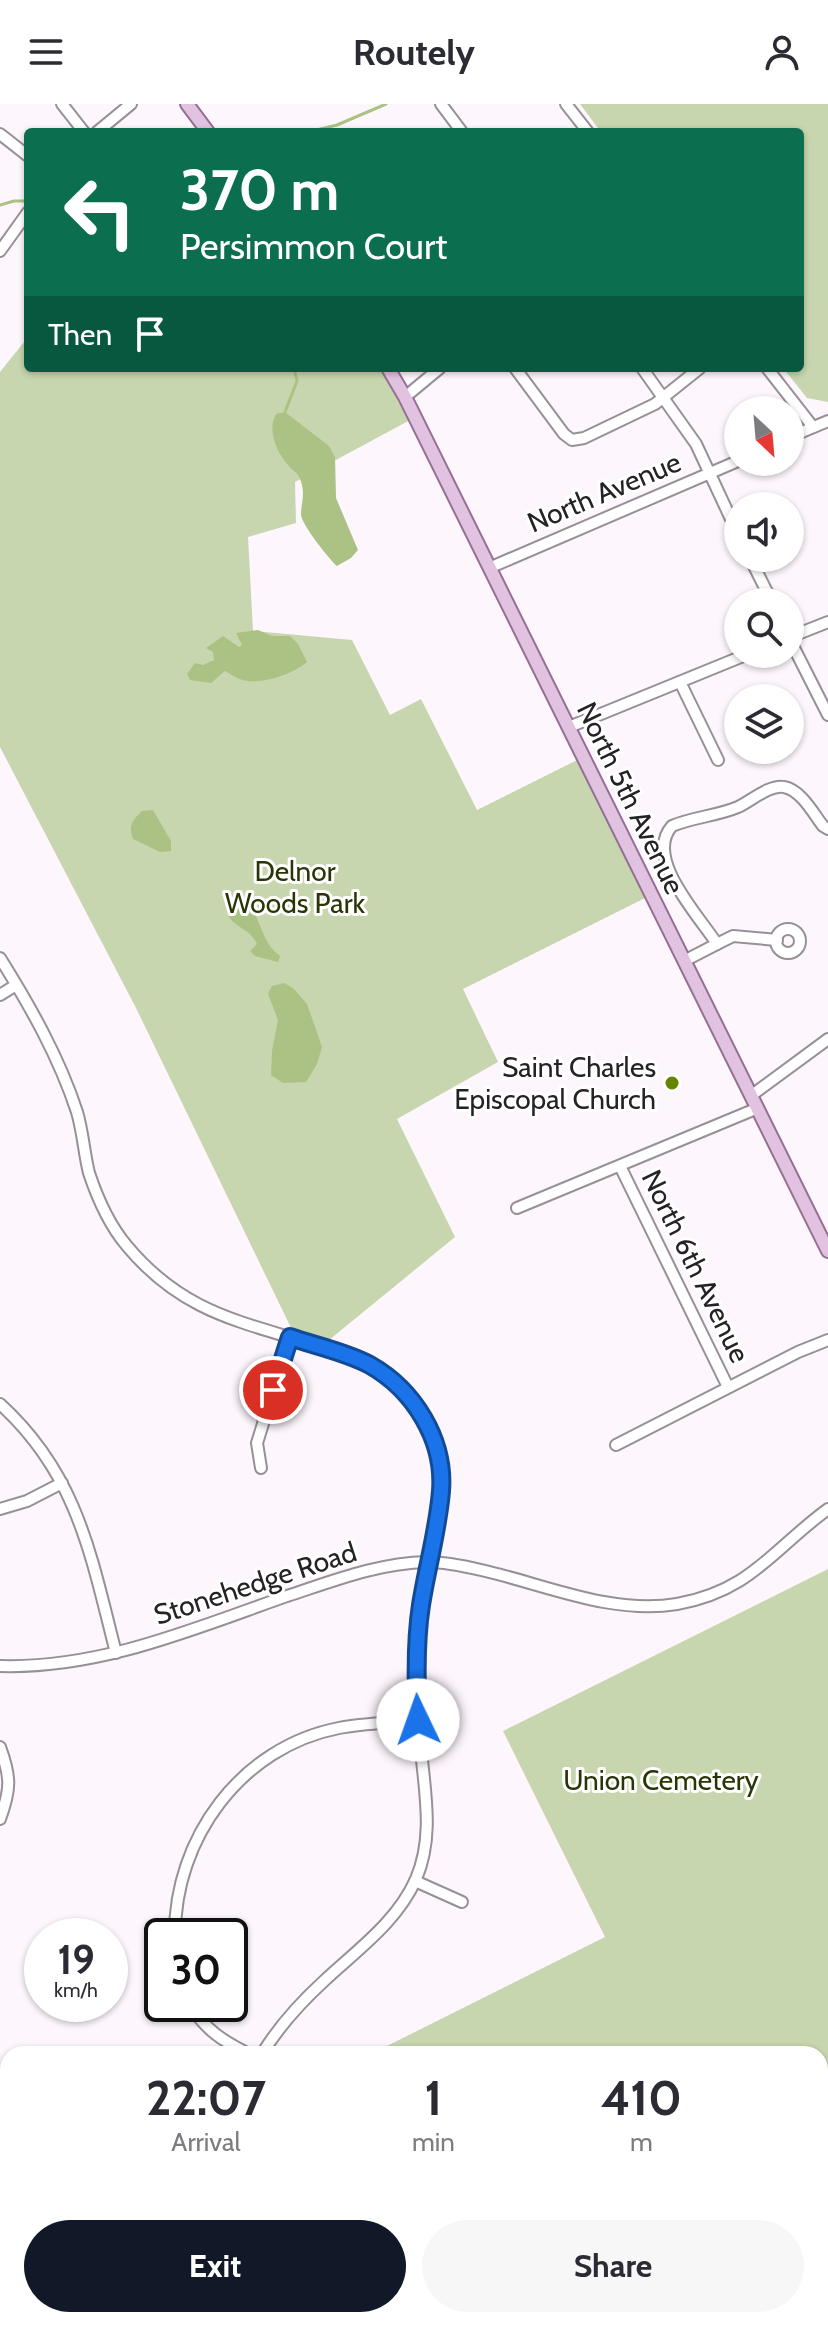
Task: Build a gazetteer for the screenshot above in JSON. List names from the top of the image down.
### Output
{
  "streets": {
    "main road": ["North 5th Avenue"],
    "street": ["North Avenue", "North 6th Avenue", "Stonehedge Road"]
  },
  "crossings": [
    ["North Avenue", "North 5th Avenue"]
  ],
  "parks": ["Delnor Woods Park", "Union Cemetery"],
  "places": ["Saint Charles Episcopal Church"],
  "north": "bottom right",
  "page": {
    "header": "Routely",
    "turn": ["370 m", "Persimmon Court"],
    "then": "Then",
    "speed": "19 km/h",
    "limit": "30",
    "eta": [
      "22:07",
      "Arrival",
      "1",
      "min",
      "410",
      "m"
    ],
    "buttons": ["Exit", "Share"]
  }
}
